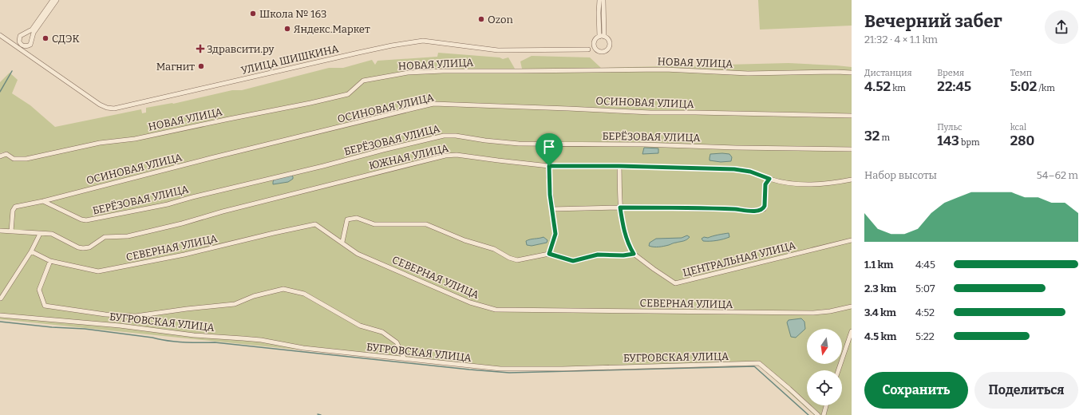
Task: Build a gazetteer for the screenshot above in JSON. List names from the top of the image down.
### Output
{
  "streets": {
    "street": [
      "УЛИЦА ШИШКИНА",
      "НОВАЯ УЛИЦА",
      "ОСИНОВАЯ УЛИЦА",
      "БЕРЁЗОВАЯ УЛИЦА",
      "ЮЖНАЯ УЛИЦА",
      "СЕВЕРНАЯ УЛИЦА",
      "ЦЕНТРАЛЬНАЯ УЛИЦА",
      "БУГРОВСКАЯ УЛИЦА"
    ]
  },
  "crossings": [
    ["ОСИНОВАЯ УЛИЦА", "БЕРЁЗОВАЯ УЛИЦА"],
    ["ОСИНОВАЯ УЛИЦА", "ЮЖНАЯ УЛИЦА"]
  ],
  "places": {
    "other": [
      "Школа № 163",
      "Ozon",
      "Яндекс.Маркет",
      "СДЭК",
      "Магнит"
    ],
    "health": ["Здравсити.ру"]
  },
  "north": "bottom",
  "page": {
    "heading": ["Вечерний забег", "21:32 · 4 × 1.1 km"],
    "stats": [
      ["Дистанция", "4.52 km"],
      ["Время", "22:45"],
      ["Темп", "5:02 /km"],
      ["32 m"],
      ["Пульс", "143 bpm"],
      ["kcal", "280"]
    ],
    "chart": ["Набор высоты", "54–62 m"],
    "list": [
      {
        "name": "1.1 km",
        "note": "4:45"
      },
      {
        "name": "2.3 km",
        "note": "5:07"
      },
      {
        "name": "3.4 km",
        "note": "4:52"
      },
      {
        "name": "4.5 km",
        "note": "5:22"
      }
    ],
    "buttons": ["Сохранить", "Поделиться"]
  }
}
